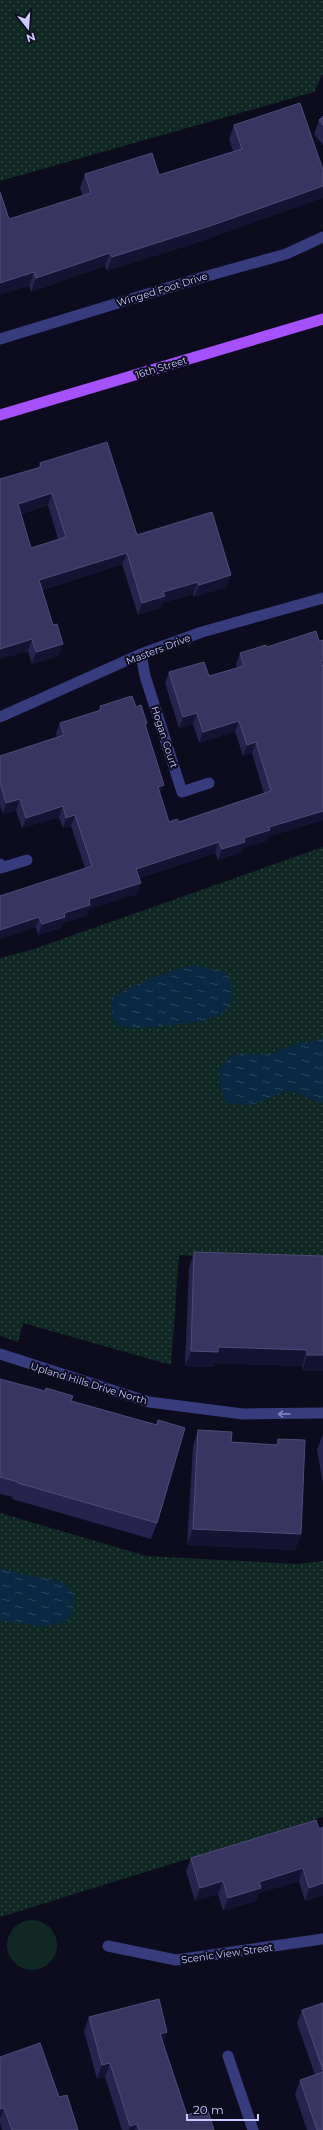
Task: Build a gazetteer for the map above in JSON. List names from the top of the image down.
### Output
{
  "streets": {
    "main road": ["16th Street"],
    "street": [
      "Winged Foot Drive",
      "Masters Drive",
      "Hogan Court",
      "Upland Hills Drive North",
      "Scenic View Street"
    ]
  },
  "crossings": [
    ["Masters Drive", "Hogan Court"]
  ],
  "one_way": ["Upland Hills Drive North"],
  "scale_bar": "20 m",
  "north": "bottom"
}
